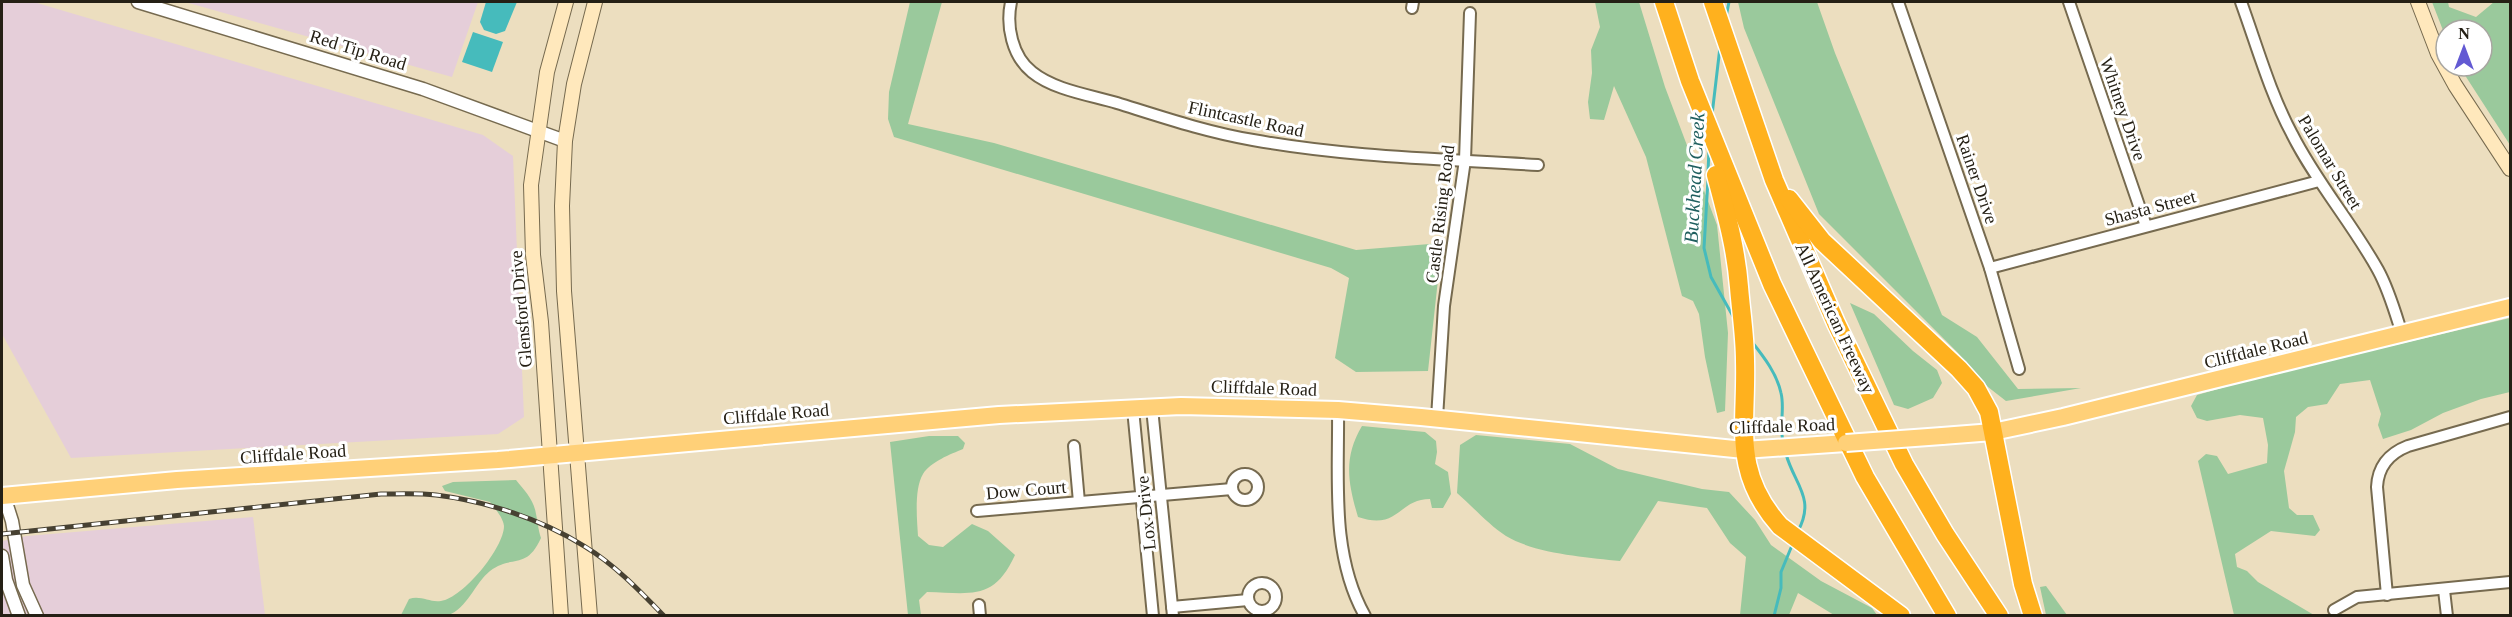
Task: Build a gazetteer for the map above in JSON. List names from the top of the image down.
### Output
{
  "streets": {
    "highway": ["All American Freeway"],
    "main road": ["Glensford Drive", "Cliffdale Road"],
    "street": [
      "Red Tip Road",
      "Whitney Drive",
      "Flintcastle Road",
      "Palomar Street",
      "Rainer Drive",
      "Shasta Street",
      "Castle Rising Road",
      "Dow Court",
      "Lox Drive"
    ]
  },
  "crossings": [
    ["Red Tip Road", "Glensford Drive"],
    ["Whitney Drive", "Shasta Street"],
    ["Flintcastle Road", "Castle Rising Road"],
    ["Palomar Street", "Shasta Street"],
    ["Palomar Street", "Cliffdale Road"],
    ["Rainer Drive", "Shasta Street"],
    ["Castle Rising Road", "Cliffdale Road"],
    ["Glensford Drive", "Cliffdale Road"],
    ["Cliffdale Road", "Lox Drive"],
    ["Dow Court", "Lox Drive"]
  ],
  "water": ["Buckhead Creek"],
  "north": "top"
}
